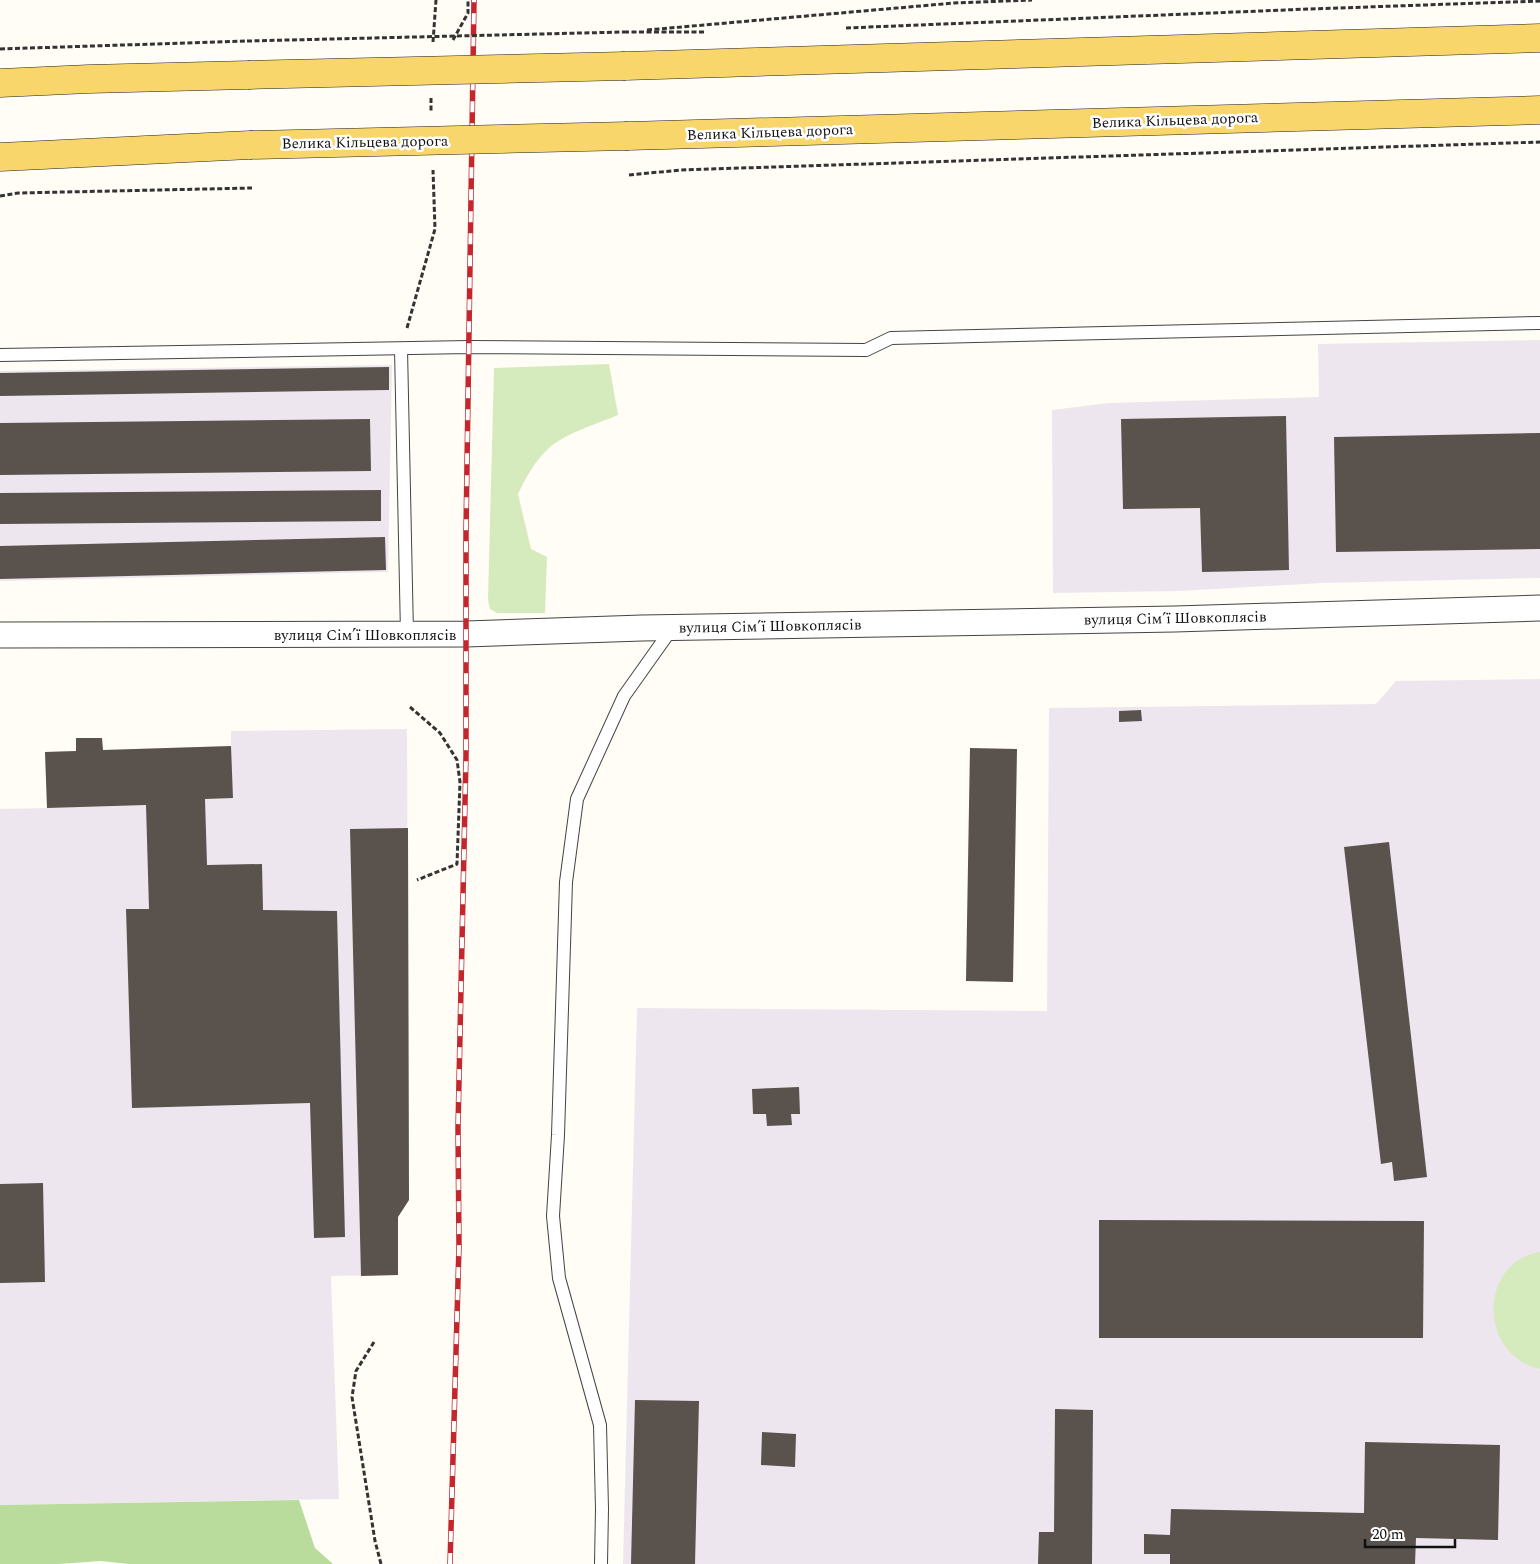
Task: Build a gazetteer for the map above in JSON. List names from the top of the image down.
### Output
{
  "streets": {
    "main road": ["Велика Кільцева дорога"],
    "street": ["вулиця Сімʼї Шовкоплясів"]
  },
  "scale_bar": "20 m"
}
